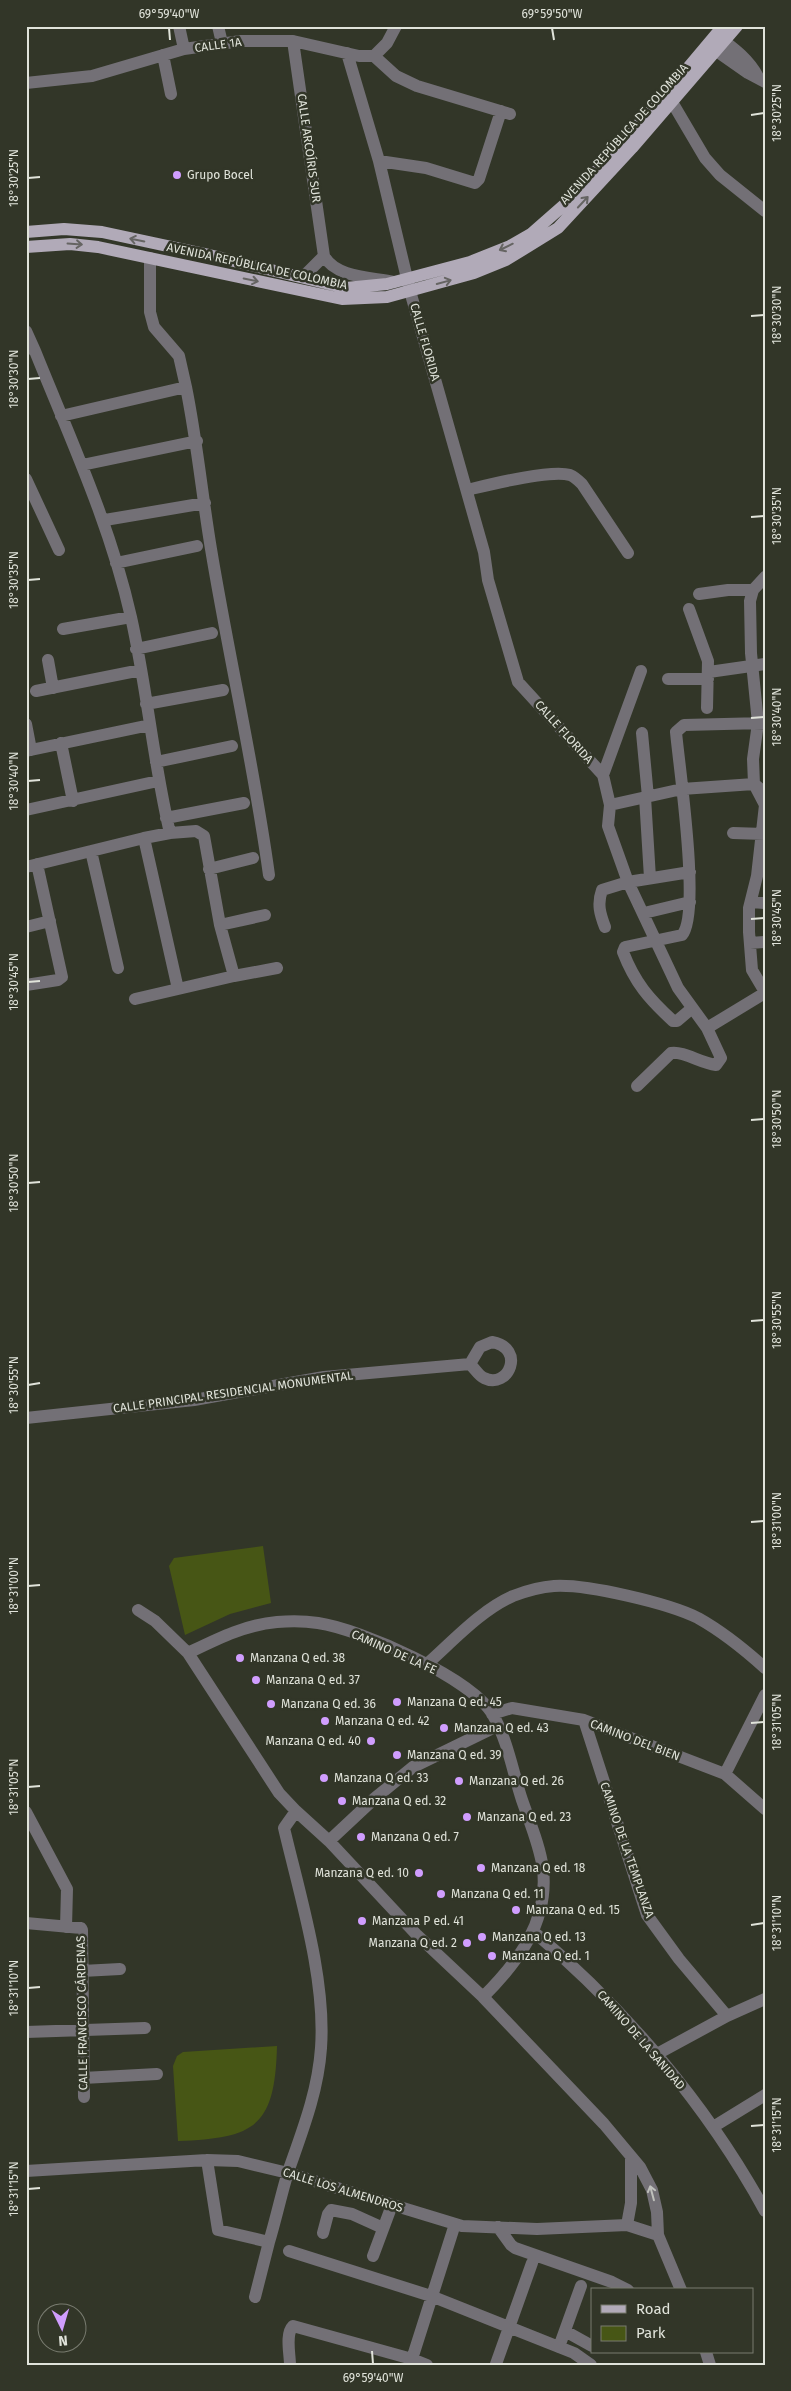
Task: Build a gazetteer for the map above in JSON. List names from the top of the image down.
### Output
{
  "streets": {
    "main road": ["AVENIDA REPÚBLICA DE COLOMBIA"],
    "street": [
      "CALLE 1A",
      "CALLE ARCOÍRIS SUR",
      "CALLE FLORIDA",
      "CALLE PRINCIPAL RESIDENCIAL MONUMENTAL",
      "CAMINO DE LA FE",
      "CAMINO DEL BIEN",
      "CAMINO DE LA TEMPLANZA",
      "CALLE FRANCISCO CÁRDENAS",
      "CAMINO DE LA SANIDAD",
      "CALLE LOS ALMENDROS"
    ]
  },
  "crossings": [
    ["CALLE 1A", "CALLE ARCOÍRIS SUR"],
    ["CALLE 1A", "CALLE FLORIDA"],
    ["AVENIDA REPÚBLICA DE COLOMBIA", "CALLE FLORIDA"],
    ["CAMINO DE LA FE", "CAMINO DEL BIEN"],
    ["CAMINO DE LA FE", "CAMINO DE LA SANIDAD"],
    ["CAMINO DEL BIEN", "CAMINO DE LA TEMPLANZA"]
  ],
  "places": [
    "Grupo Bocel",
    "Manzana Q ed. 38",
    "Manzana Q ed. 37",
    "Manzana Q ed. 45",
    "Manzana Q ed. 36",
    "Manzana Q ed. 42",
    "Manzana Q ed. 43",
    "Manzana Q ed. 40",
    "Manzana Q ed. 39",
    "Manzana Q ed. 33",
    "Manzana Q ed. 26",
    "Manzana Q ed. 32",
    "Manzana Q ed. 23",
    "Manzana Q ed. 7",
    "Manzana Q ed. 18",
    "Manzana Q ed. 10",
    "Manzana Q ed. 11",
    "Manzana Q ed. 15",
    "Manzana P ed. 41",
    "Manzana Q ed. 13",
    "Manzana Q ed. 2",
    "Manzana Q ed. 1"
  ],
  "legend": ["Road", "Park"],
  "north": "bottom",
  "coordinates": [
    "69°59'40\"W",
    "69°59'50\"W",
    "18°30'25\"N",
    "18°30'30\"N",
    "18°30'35\"N",
    "18°30'40\"N",
    "18°30'45\"N",
    "18°30'50\"N",
    "18°30'55\"N",
    "18°31'00\"N",
    "18°31'05\"N",
    "18°31'10\"N",
    "18°31'15\"N"
  ]
}
